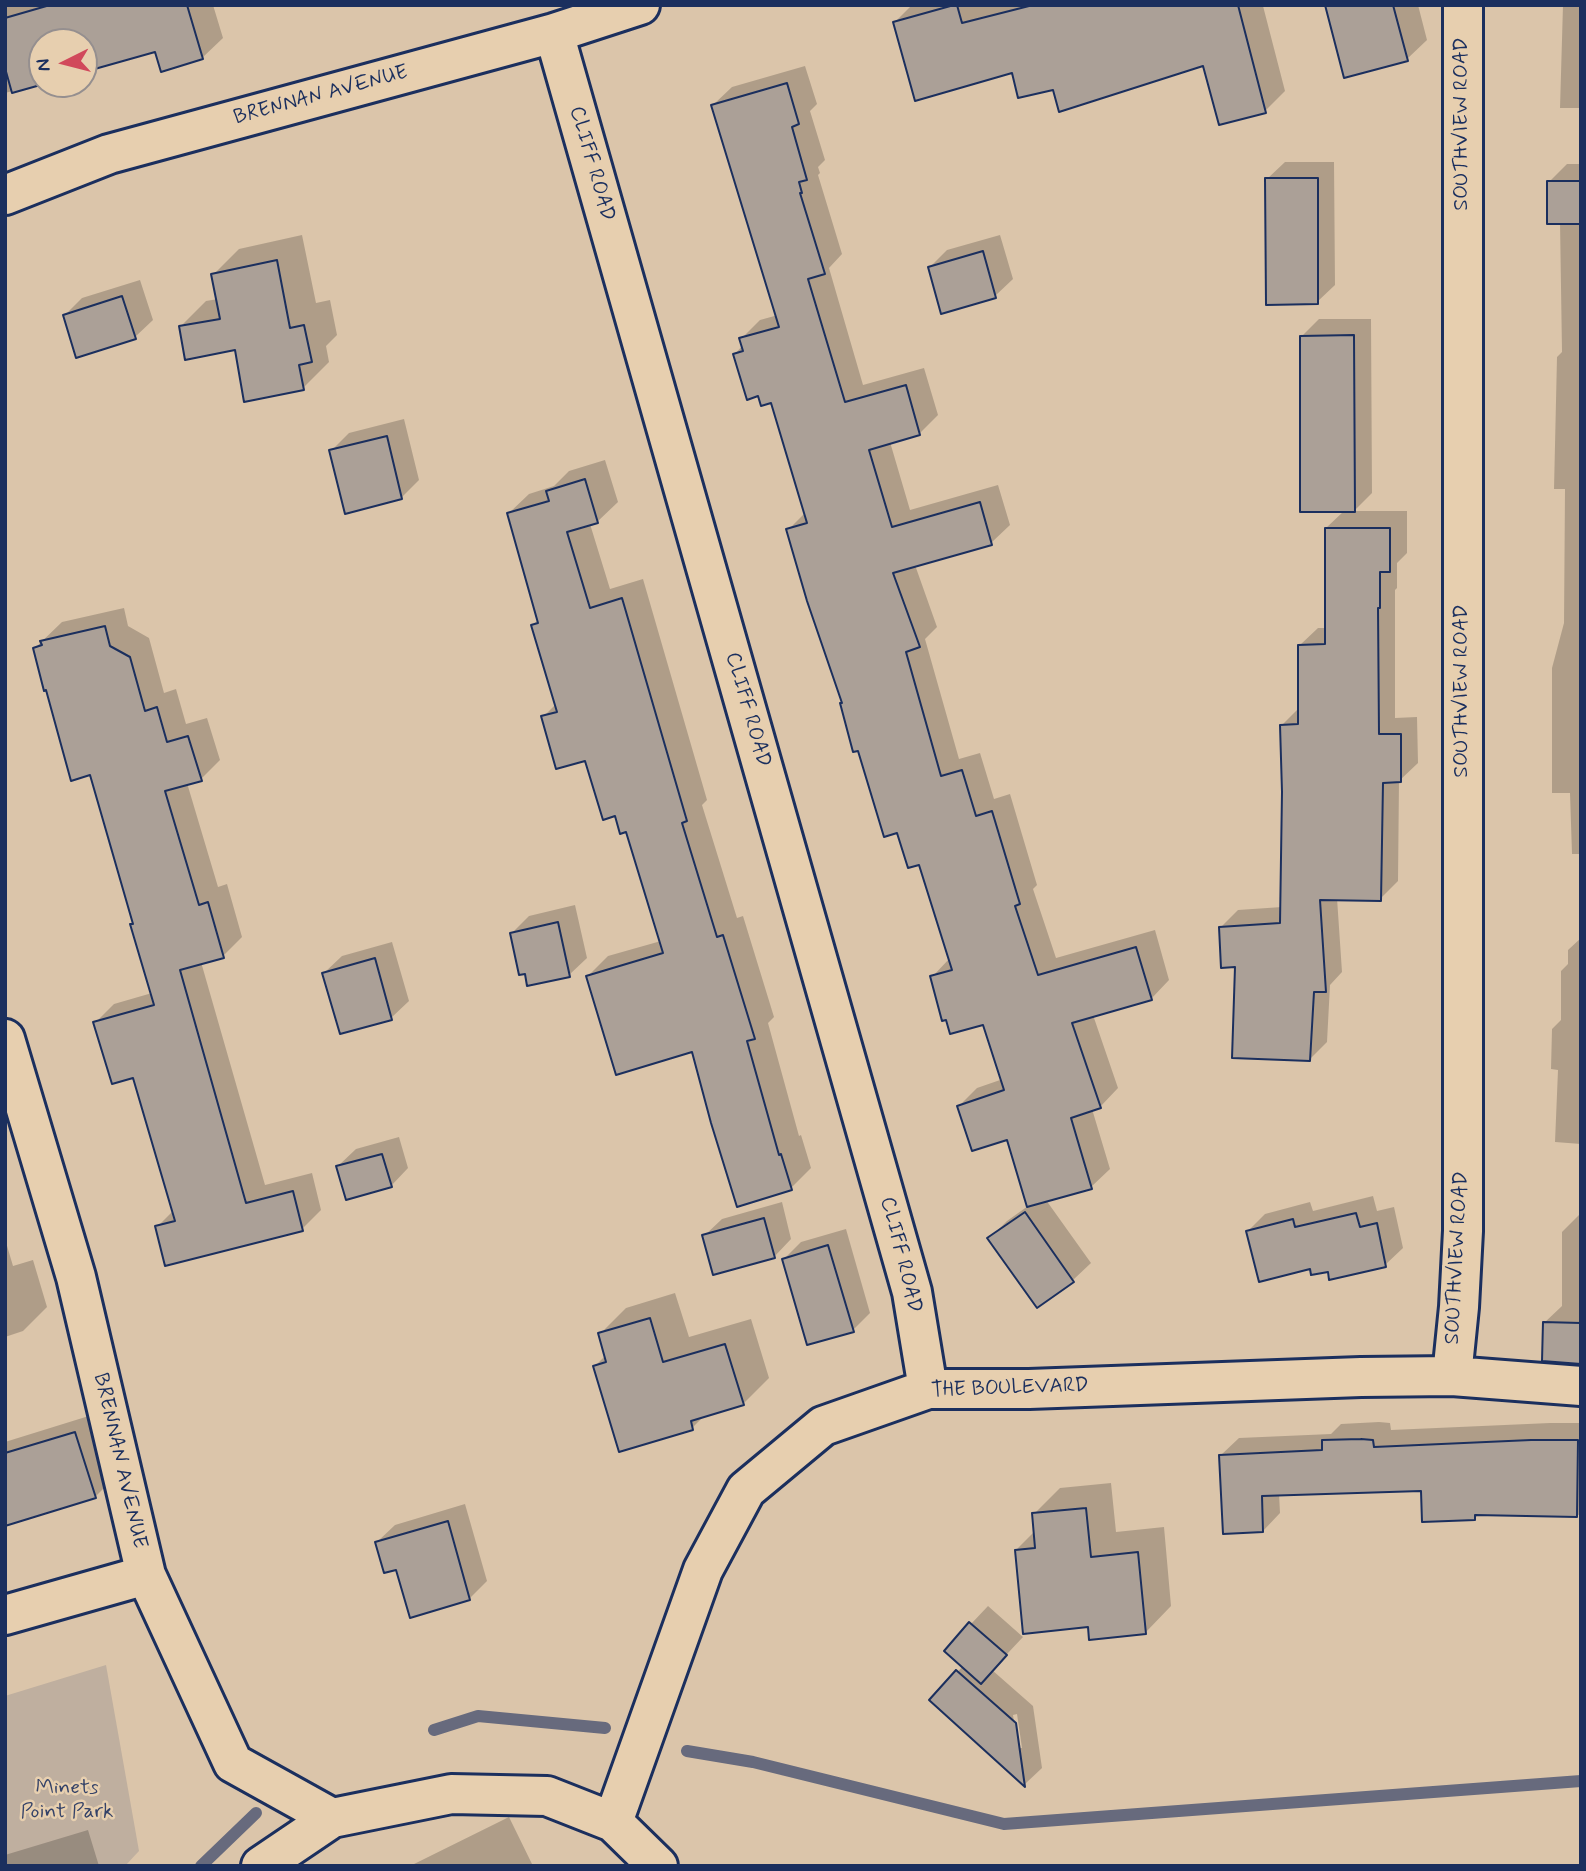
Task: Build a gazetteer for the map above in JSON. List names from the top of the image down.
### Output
{
  "streets": {
    "street": [
      "BRENNAN AVENUE",
      "SOUTHVIEW ROAD",
      "CLIFF ROAD",
      "THE BOULEVARD"
    ]
  },
  "crossings": [
    ["BRENNAN AVENUE", "CLIFF ROAD"],
    ["SOUTHVIEW ROAD", "THE BOULEVARD"],
    ["CLIFF ROAD", "THE BOULEVARD"]
  ],
  "parks": ["Minets Point Park"],
  "north": "left"
}
